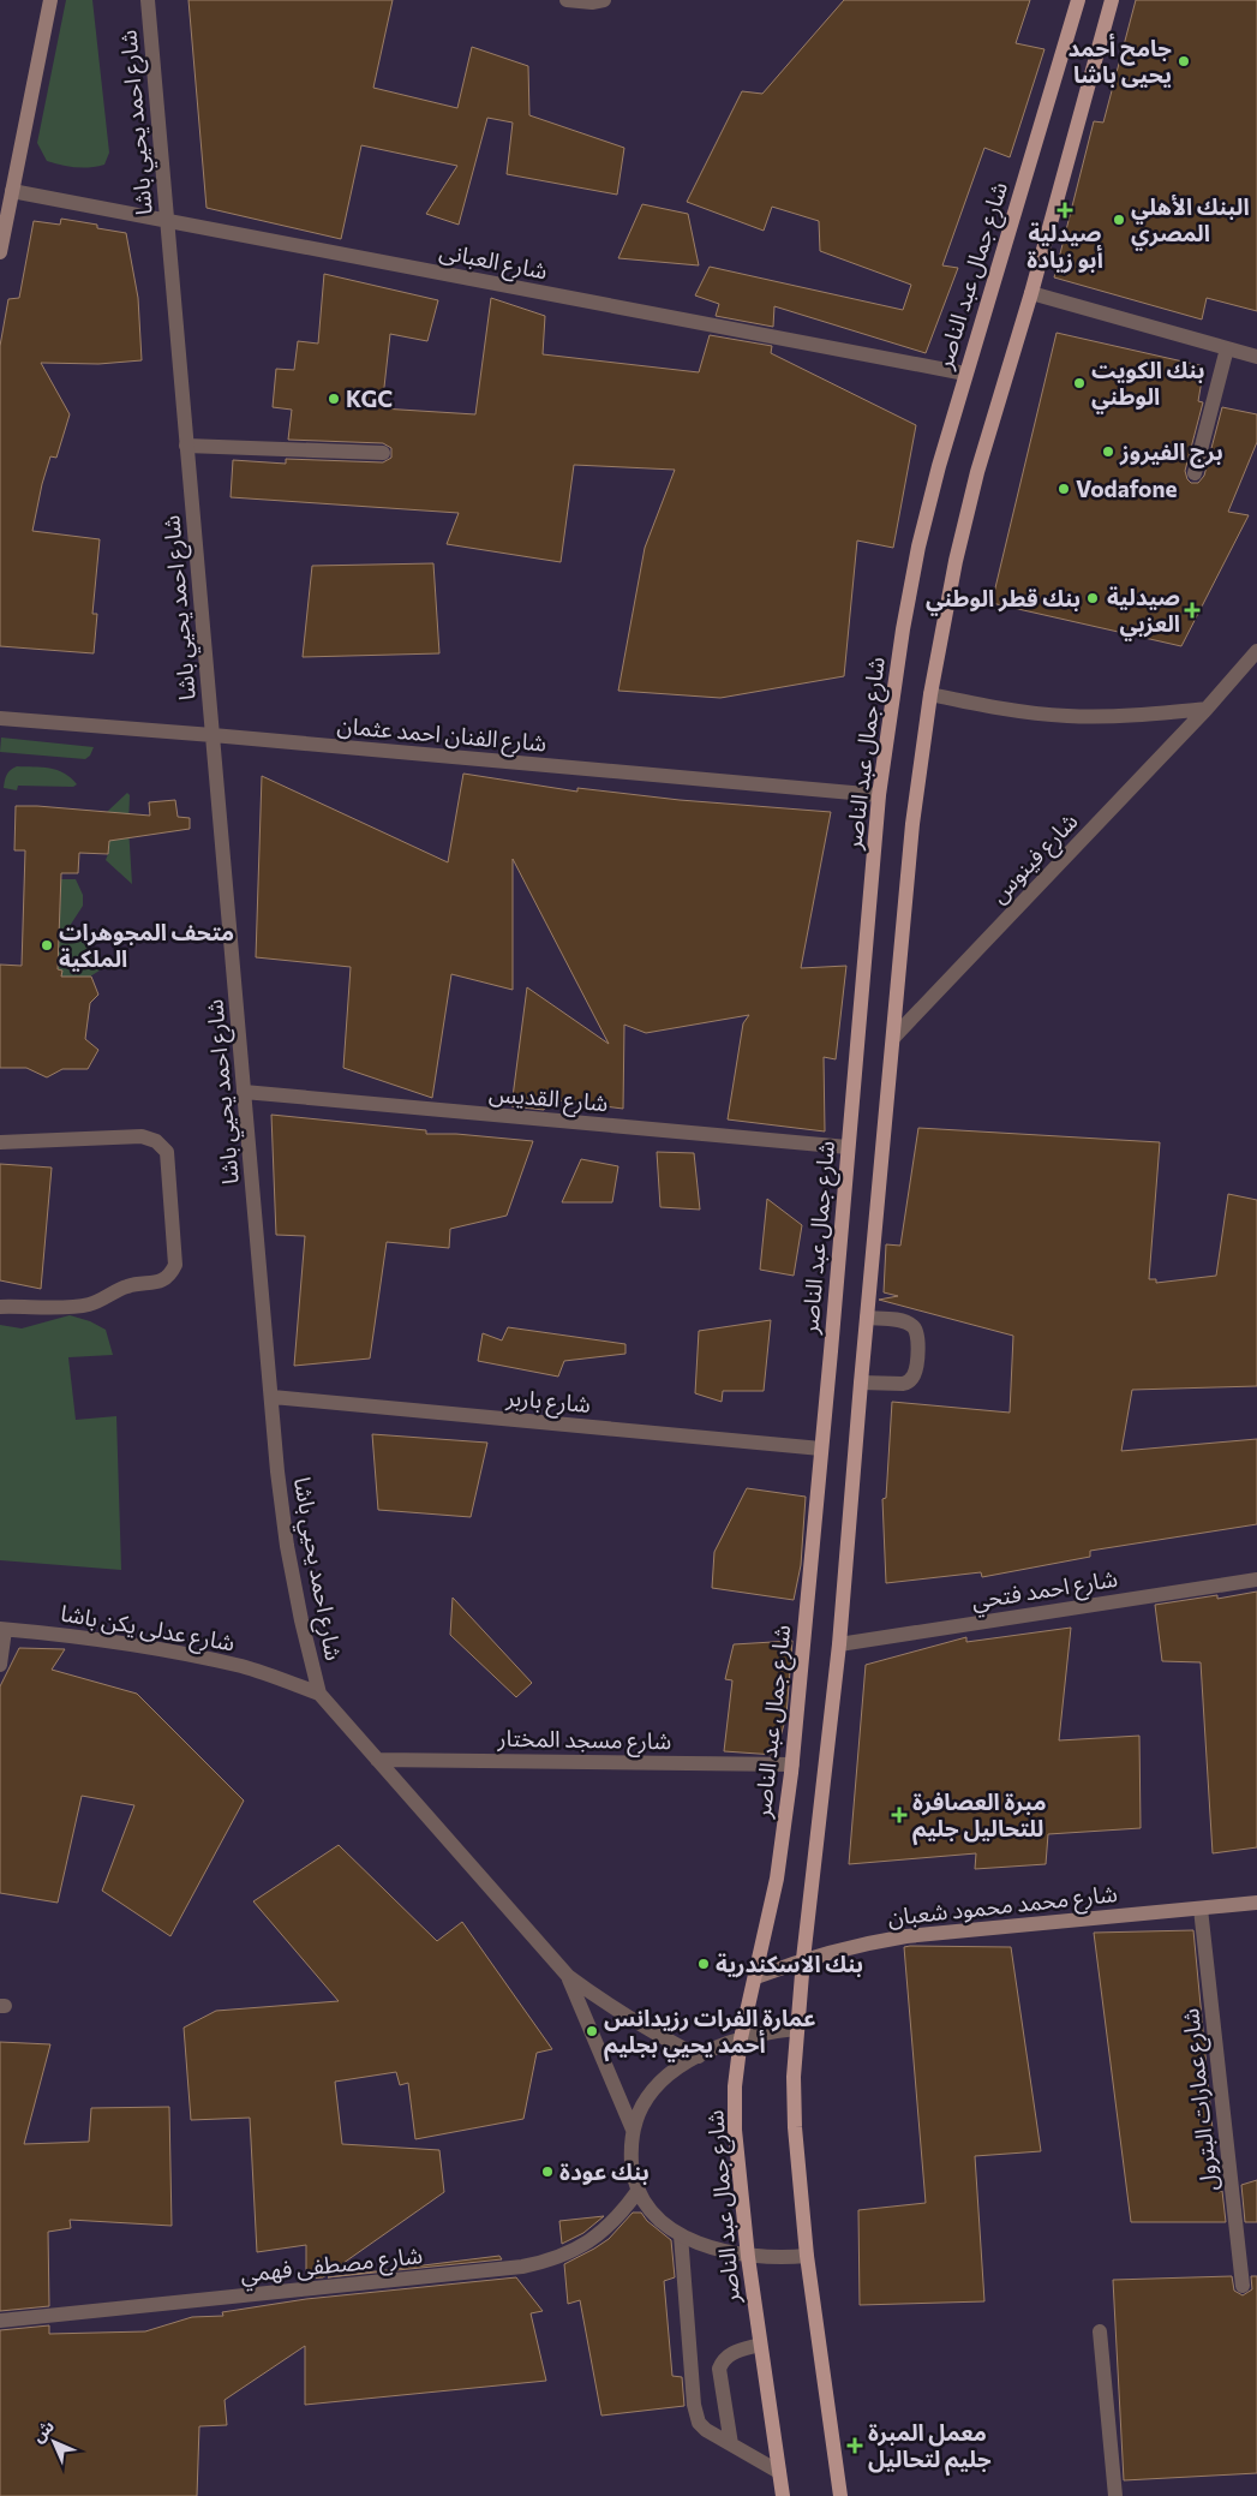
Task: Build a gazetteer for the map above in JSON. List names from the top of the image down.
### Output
{
  "streets": {
    "main road": ["شارع جمال عبد الناصر"],
    "street": [
      "شارع احمد يحيي باشا",
      "شارع العبانى",
      "شارع الفنان احمد عثمان",
      "شارع فينوس",
      "شارع القديس",
      "شارع باربر",
      "شارع احمد فتحي",
      "شارع عدلى يكن باشا",
      "شارع مسجد المختار",
      "شارع محمد محمود شعبان",
      "شارع عمارات البترول",
      "شارع مصطفى فهمي"
    ]
  },
  "crossings": [
    ["شارع احمد يحيي باشا", "شارع العبانى"],
    ["شارع احمد يحيي باشا", "شارع الفنان احمد عثمان"],
    ["شارع احمد يحيي باشا", "شارع القديس"],
    ["شارع احمد يحيي باشا", "شارع باربر"],
    ["شارع احمد يحيي باشا", "شارع عدلى يكن باشا"],
    ["شارع احمد يحيي باشا", "شارع مسجد المختار"],
    ["شارع العبانى", "شارع جمال عبد الناصر"],
    ["شارع جمال عبد الناصر", "شارع الفنان احمد عثمان"],
    ["شارع جمال عبد الناصر", "شارع القديس"],
    ["شارع جمال عبد الناصر", "شارع باربر"],
    ["شارع جمال عبد الناصر", "شارع مسجد المختار"],
    ["شارع جمال عبد الناصر", "شارع محمد محمود شعبان"],
    ["شارع محمد محمود شعبان", "شارع عمارات البترول"]
  ],
  "places": {
    "other": [
      "جامح أحمد يحيى باشا",
      "البنك الأهلي المصري",
      "بنك الكويت الوطني",
      "KGC",
      "برج الفيروز",
      "Vodafone",
      "بنك قطر الوطني",
      "متحف المجوهرات الملكية",
      "بنك الاسكندرية",
      "عمارة الفرات رزيدانس أحمد يحيي بجليم",
      "بنك عودة"
    ],
    "health": [
      "صيدلية أبو زيادة",
      "صيدلية العزبي",
      "مبرة العصافرة للتحاليل جليم",
      "معمل المبرة جليم لتحاليل"
    ]
  },
  "north": "top left"
}
